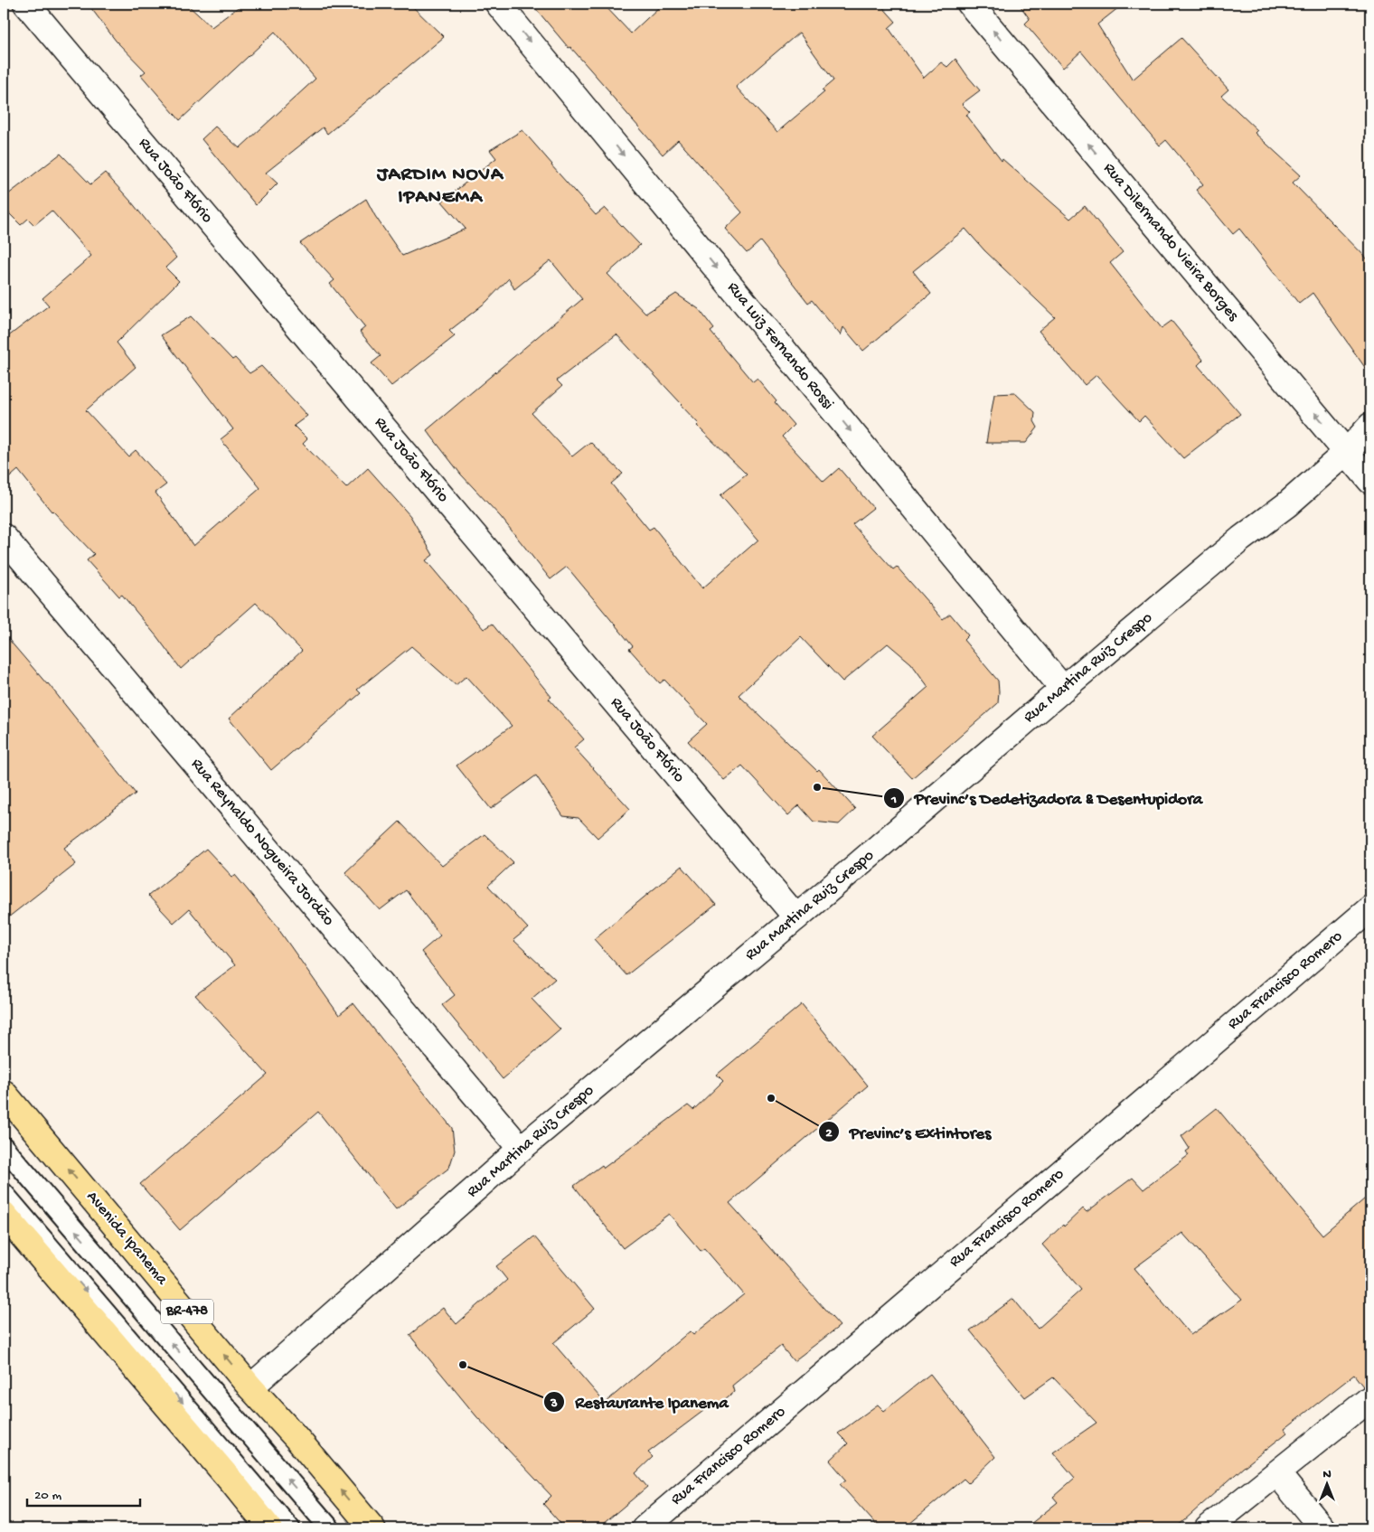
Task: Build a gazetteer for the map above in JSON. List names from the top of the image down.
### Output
{
  "streets": {
    "main road": ["Avenida Ipanema", "BR-478"],
    "street": [
      "Rua João Flório",
      "Rua Dilermando Vieira Borges",
      "Rua Luiz Fernando Rossi",
      "Rua Martina Ruiz Crespo",
      "Rua Reynaldo Nogueira Jordão",
      "Rua Francisco Romero"
    ]
  },
  "crossings": [
    ["Rua João Flório", "Rua Martina Ruiz Crespo"],
    ["Rua Dilermando Vieira Borges", "Rua Martina Ruiz Crespo"],
    ["Rua Luiz Fernando Rossi", "Rua Martina Ruiz Crespo"],
    ["Rua Martina Ruiz Crespo", "Rua Reynaldo Nogueira Jordão"],
    ["Rua Martina Ruiz Crespo", "Avenida Ipanema"]
  ],
  "one_way": ["Rua Dilermando Vieira Borges", "Rua Luiz Fernando Rossi"],
  "districts": ["JARDIM NOVA IPANEMA"],
  "places": ["Previnc’s Dedetizadora & Desentupidora", "Previnc’s Extintores", "Restaurante Ipanema"],
  "scale_bar": "20 m",
  "north": "top"
}
